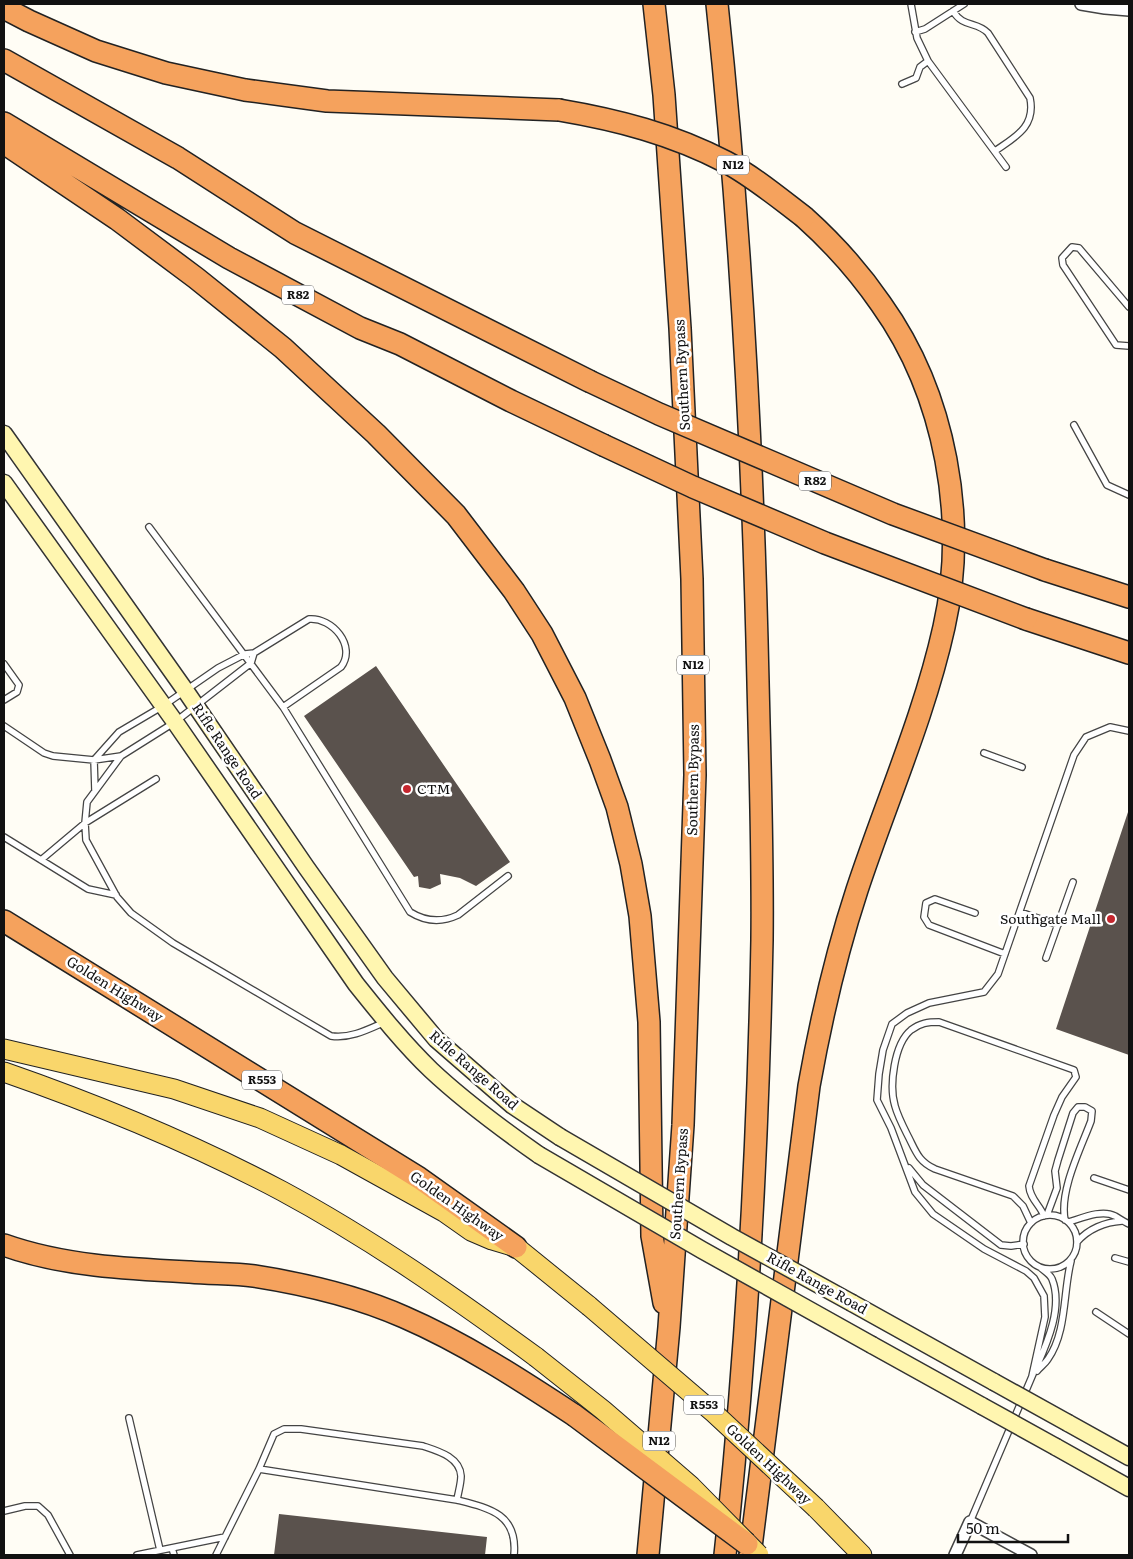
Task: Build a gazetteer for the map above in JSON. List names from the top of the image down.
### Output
{
  "streets": {
    "highway": [
      "N12",
      "R82",
      "Southern Bypass",
      "Golden Highway",
      "R553"
    ],
    "main road": ["Rifle Range Road"]
  },
  "places": ["CTM", "Southgate Mall"],
  "scale_bar": "50 m"
}
